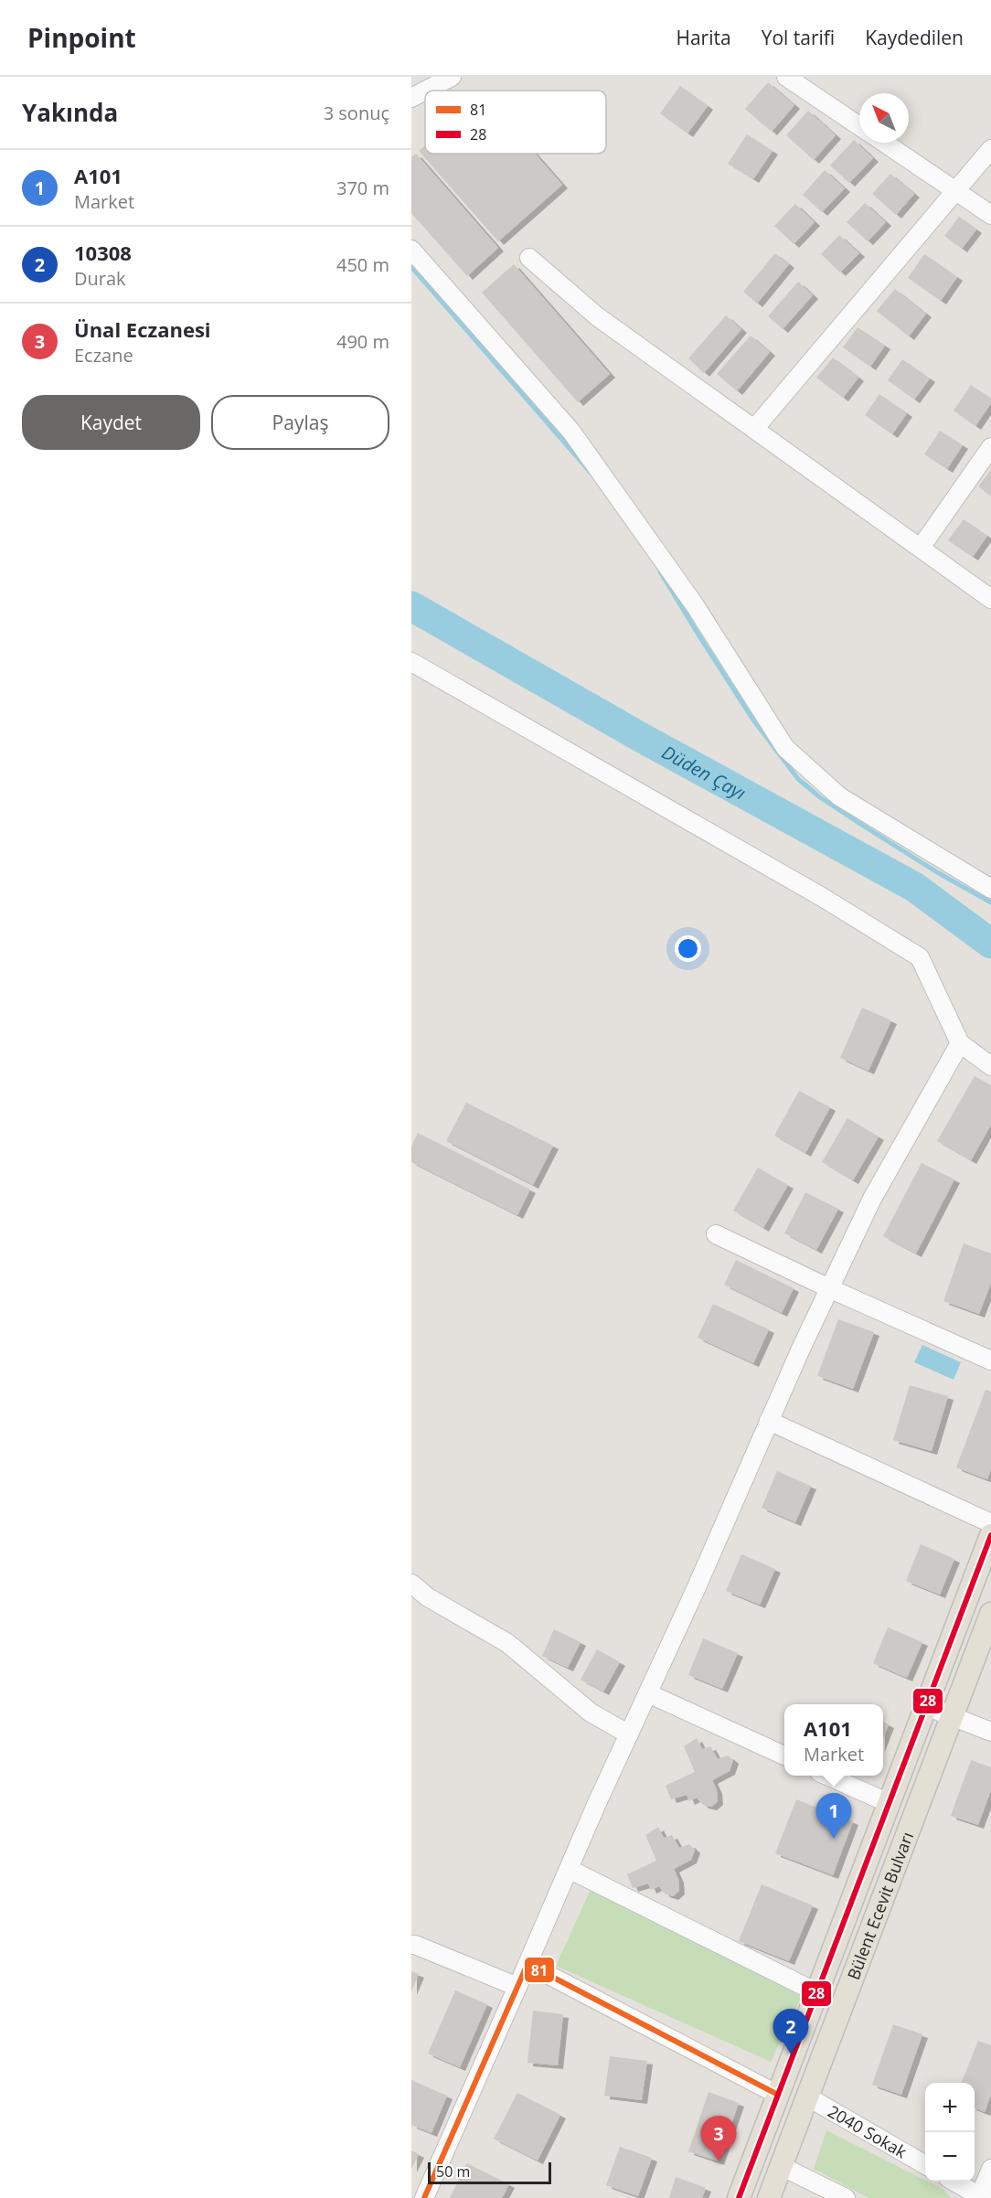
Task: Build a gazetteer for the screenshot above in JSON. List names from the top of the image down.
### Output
{
  "streets": {
    "main road": ["Bülent Ecevit Bulvarı"],
    "street": ["2040 Sokak"]
  },
  "crossings": [
    ["Bülent Ecevit Bulvarı", "2040 Sokak"]
  ],
  "water": ["Düden Çayı"],
  "lines": ["transit line 28", "transit line 81"],
  "legend": ["81", "28"],
  "scale_bar": "50 m",
  "north": "top left",
  "page": {
    "header": "Pinpoint",
    "nav": ["Harita", "Yol tarifi", "Kaydedilen"],
    "heading": ["Yakında", "3 sonuç"],
    "list": [
      {
        "mark": "1",
        "name": "A101",
        "note": "Market",
        "value": "370 m"
      },
      {
        "mark": "2",
        "name": "10308",
        "note": "Durak",
        "value": "450 m"
      },
      {
        "mark": "3",
        "name": "Ünal Eczanesi",
        "note": "Eczane",
        "value": "490 m"
      }
    ],
    "buttons": ["Kaydet", "Paylaş"],
    "popup": ["A101", "Market"],
    "pins": ["1", "2", "3"],
    "map_buttons": ["+", "−"],
    "scale": "50 m"
  }
}
